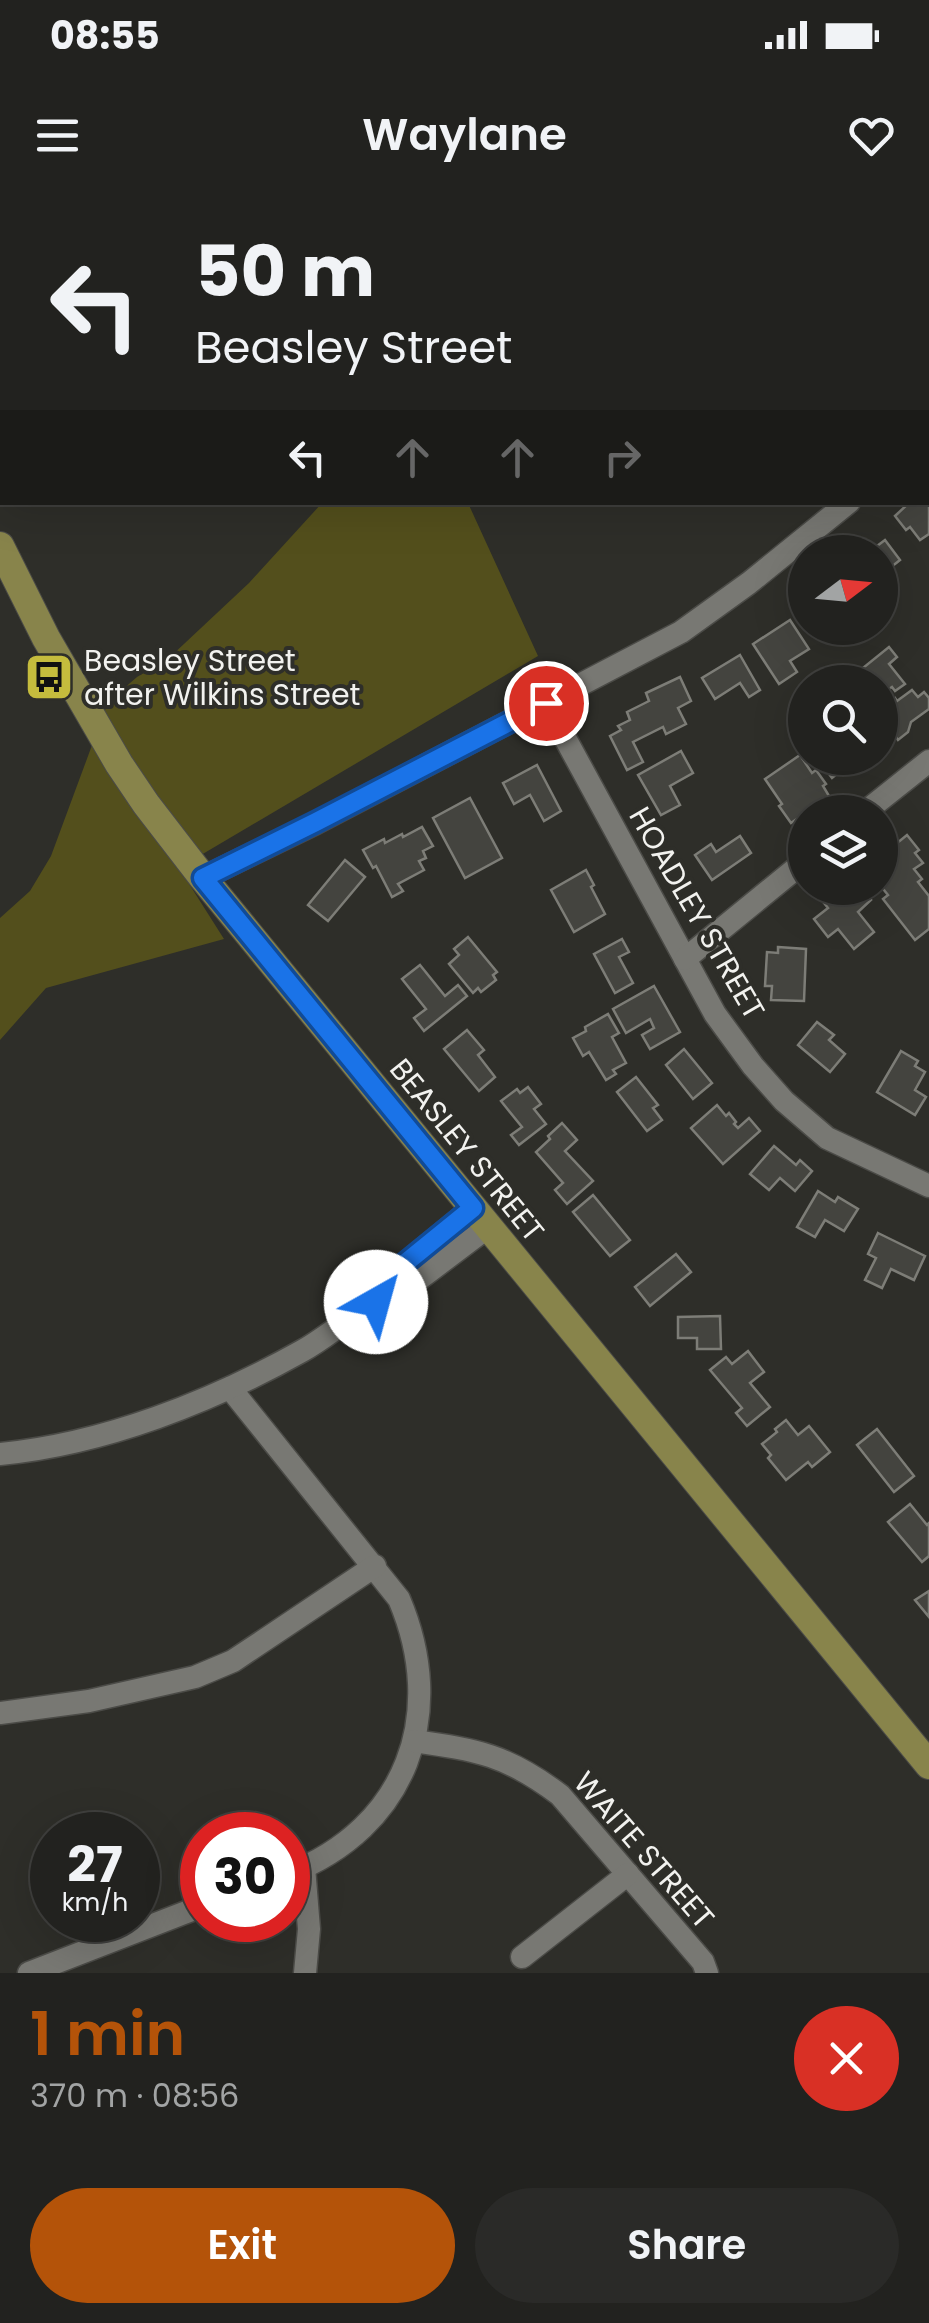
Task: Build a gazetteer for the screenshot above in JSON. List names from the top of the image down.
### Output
{
  "streets": {
    "main road": ["BEASLEY STREET"],
    "street": ["HOADLEY STREET", "WAITE STREET"]
  },
  "places": {
    "bus stop": ["Beasley Street after Wilkins Street"]
  },
  "north": "right",
  "page": {
    "status": "08:55",
    "header": "Waylane",
    "turn": ["50 m", "Beasley Street"],
    "speed": "27 km/h",
    "limit": "30",
    "heading": ["1 min", "370 m · 08:56"],
    "buttons": ["Exit", "Share"]
  }
}
